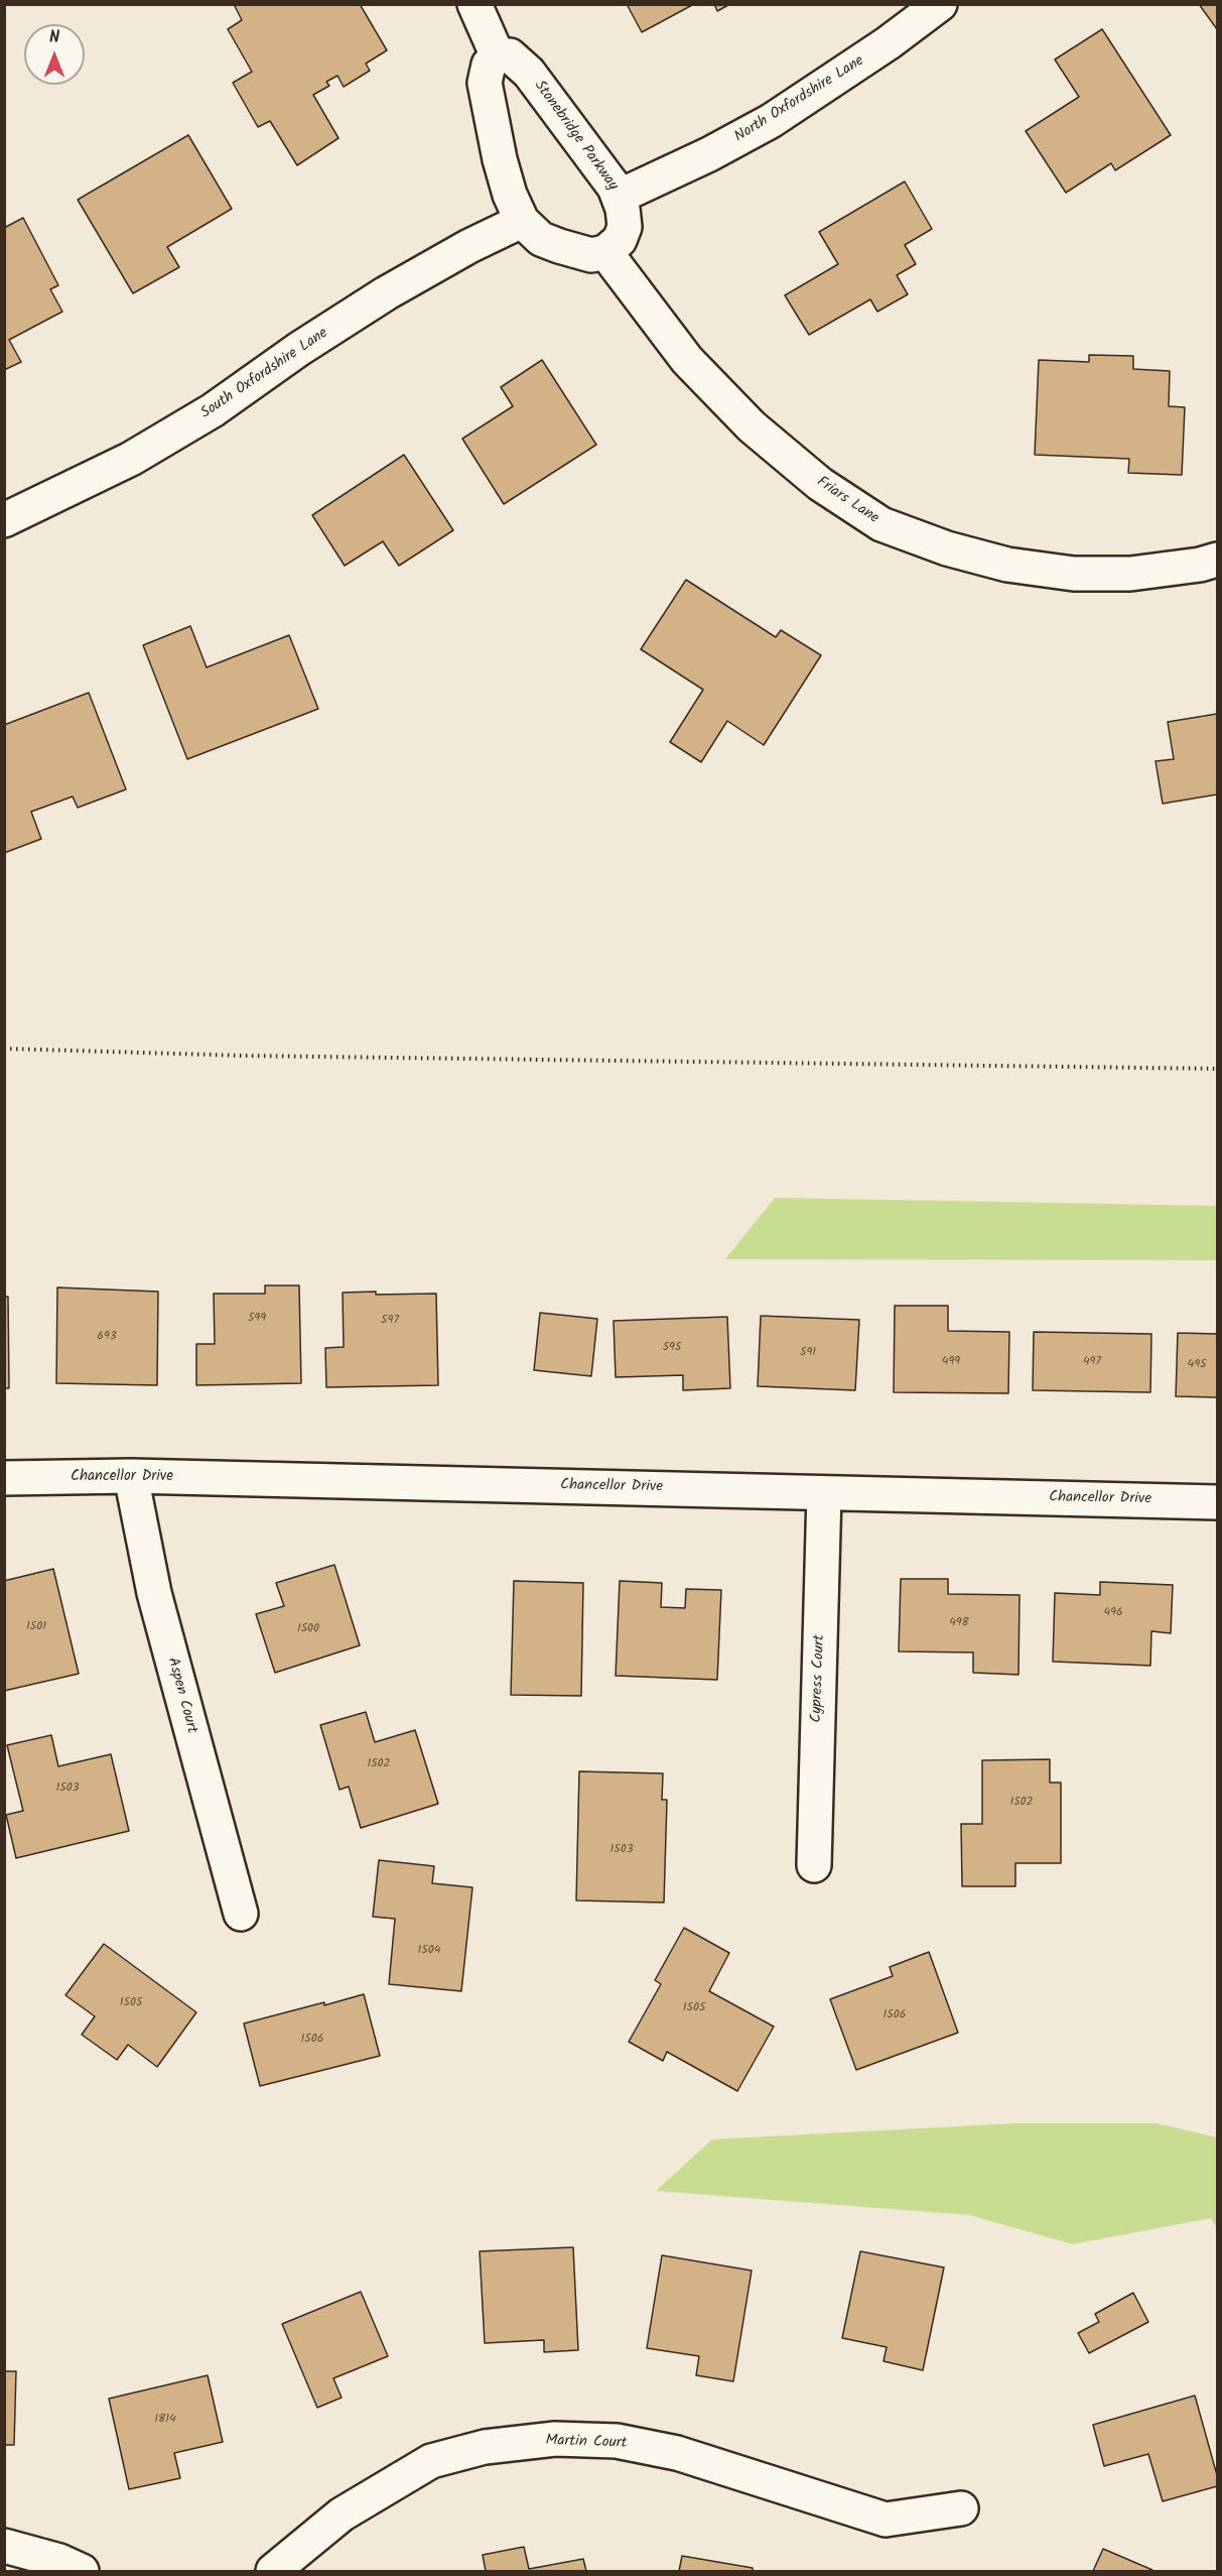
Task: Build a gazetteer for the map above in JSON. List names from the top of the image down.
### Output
{
  "streets": {
    "street": [
      "North Oxfordshire Lane",
      "Stonebridge Parkway",
      "South Oxfordshire Lane",
      "Friars Lane",
      "Chancellor Drive",
      "Cypress Court",
      "Aspen Court",
      "Martin Court"
    ]
  },
  "crossings": [
    ["North Oxfordshire Lane", "Stonebridge Parkway"],
    ["Stonebridge Parkway", "Friars Lane"],
    ["Chancellor Drive", "Cypress Court"],
    ["Chancellor Drive", "Aspen Court"]
  ],
  "house_numbers": [
    "599",
    "597",
    "693",
    "595",
    "591",
    "499",
    "497",
    "495",
    "496",
    "498",
    "1501",
    "1500",
    "1502",
    "1503",
    "1502",
    "1503",
    "1504",
    "1505",
    "1505",
    "1506",
    "1506",
    "1814"
  ],
  "north": "top"
}
